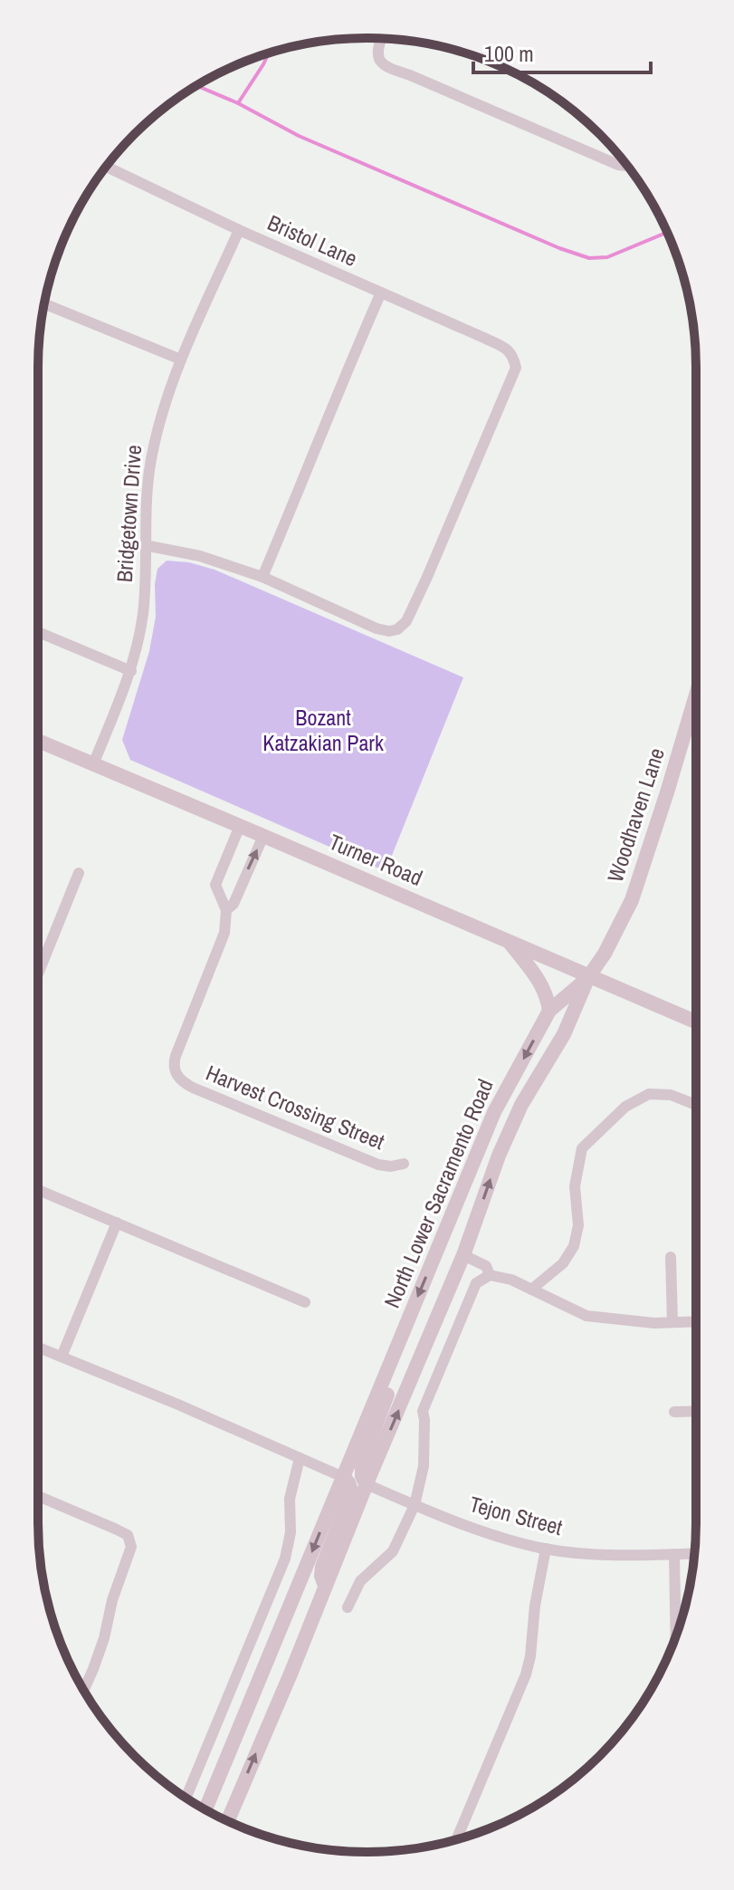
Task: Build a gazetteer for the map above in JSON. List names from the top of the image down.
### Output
{
  "streets": {
    "main road": ["Woodhaven Lane", "Turner Road", "North Lower Sacramento Road"],
    "street": [
      "Bristol Lane",
      "Bridgetown Drive",
      "Harvest Crossing Street",
      "Tejon Street"
    ]
  },
  "crossings": [
    ["Bristol Lane", "Bridgetown Drive"],
    ["Bridgetown Drive", "Turner Road"],
    ["Woodhaven Lane", "Turner Road"],
    ["Woodhaven Lane", "North Lower Sacramento Road"],
    ["Turner Road", "Harvest Crossing Street"],
    ["Turner Road", "North Lower Sacramento Road"],
    ["North Lower Sacramento Road", "Tejon Street"]
  ],
  "parks": ["Bozant Katzakian Park"],
  "scale_bar": "100 m"
}
